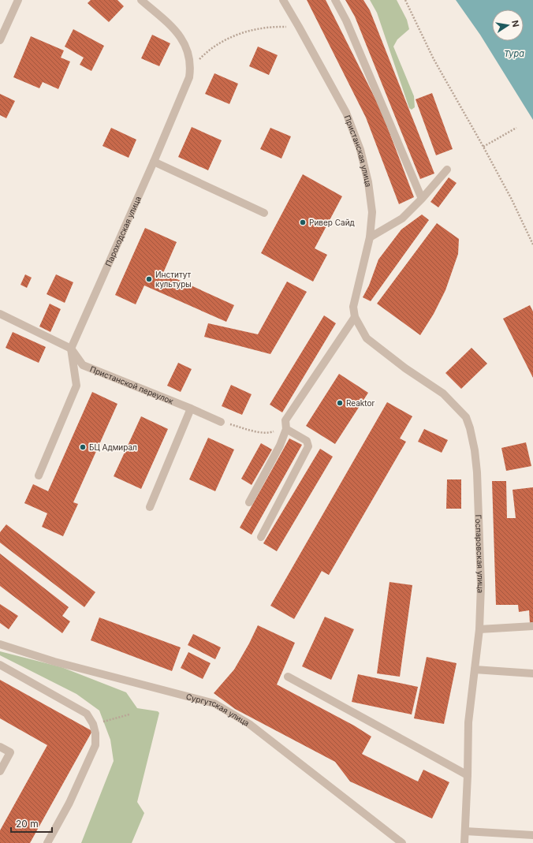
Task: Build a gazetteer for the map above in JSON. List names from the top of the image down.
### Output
{
  "streets": {
    "street": [
      "Пристанская улица",
      "Пароходская улица",
      "Пристанской переулок",
      "Госпаровская улица",
      "Сургутская улица"
    ]
  },
  "crossings": [
    ["Пристанская улица", "Госпаровская улица"],
    ["Пароходская улица", "Пристанской переулок"]
  ],
  "water": ["Тура"],
  "places": [
    "Ривер Сайд",
    "Институт культуры",
    "Reaktor",
    "БЦ Адмирал"
  ],
  "scale_bar": "20 m",
  "north": "right"
}
